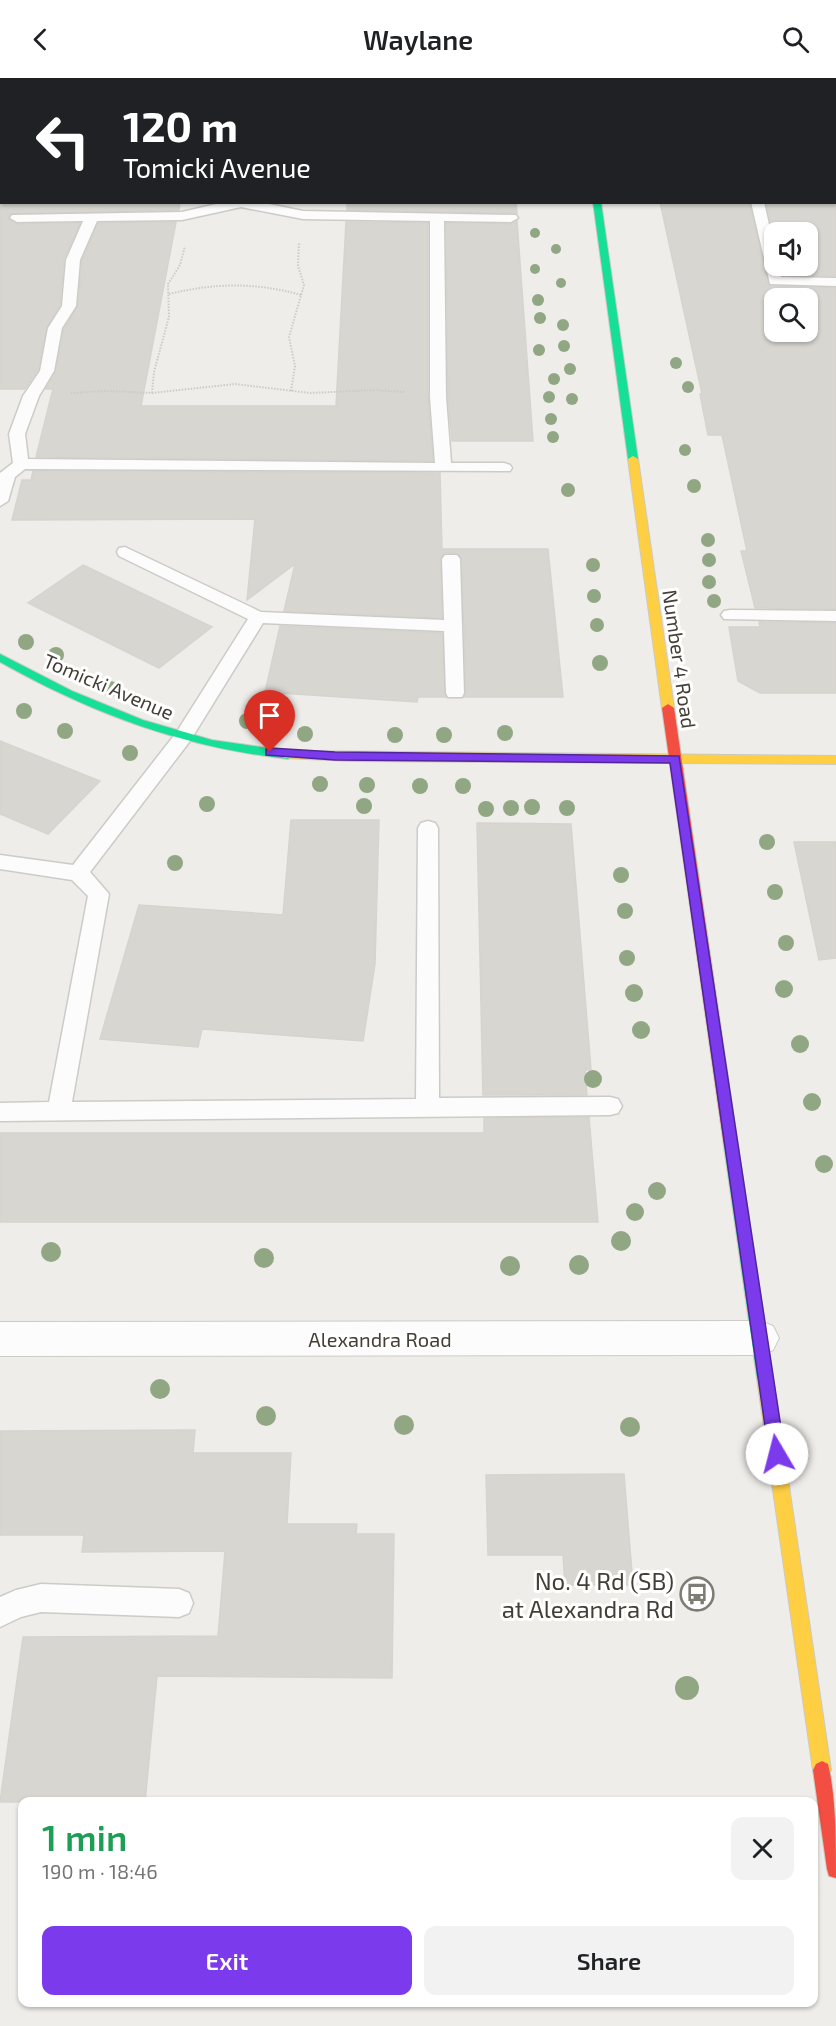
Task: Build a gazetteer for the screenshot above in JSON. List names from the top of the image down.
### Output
{
  "streets": {
    "main road": ["Number 4 Road", "Tomicki Avenue"],
    "street": ["Alexandra Road"]
  },
  "crossings": [
    ["Number 4 Road", "Tomicki Avenue"],
    ["Number 4 Road", "Alexandra Road"]
  ],
  "places": {
    "bus stop": ["No. 4 Rd (SB) at Alexandra Rd"]
  },
  "page": {
    "header": "Waylane",
    "turn": ["120 m", "Tomicki Avenue"],
    "heading": ["1 min", "190 m · 18:46"],
    "buttons": ["Exit", "Share"]
  }
}
